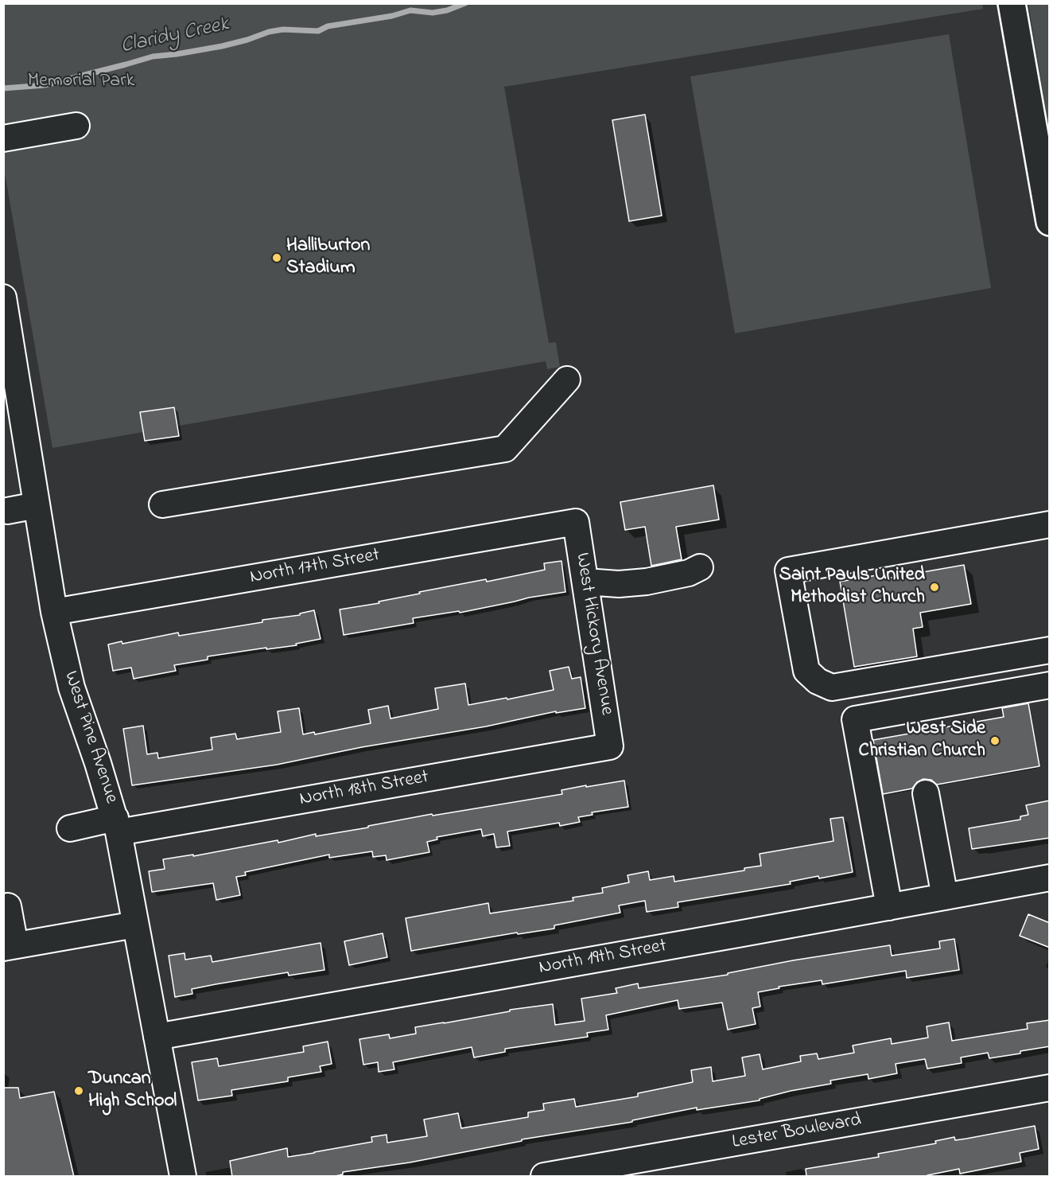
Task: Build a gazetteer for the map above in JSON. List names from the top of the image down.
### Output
{
  "streets": {
    "street": [
      "North 17th Street",
      "West Hickory Avenue",
      "West Pine Avenue",
      "North 18th Street",
      "North 19th Street",
      "Lester Boulevard"
    ]
  },
  "crossings": [
    ["North 17th Street", "West Hickory Avenue"],
    ["North 17th Street", "West Pine Avenue"],
    ["West Hickory Avenue", "North 18th Street"],
    ["West Pine Avenue", "North 18th Street"],
    ["West Pine Avenue", "North 19th Street"]
  ],
  "water": ["Claridy Creek"],
  "parks": ["Memorial Park"],
  "places": [
    "Halliburton Stadium",
    "Saint Pauls United Methodist Church",
    "West Side Christian Church",
    "Duncan High School"
  ]
}
